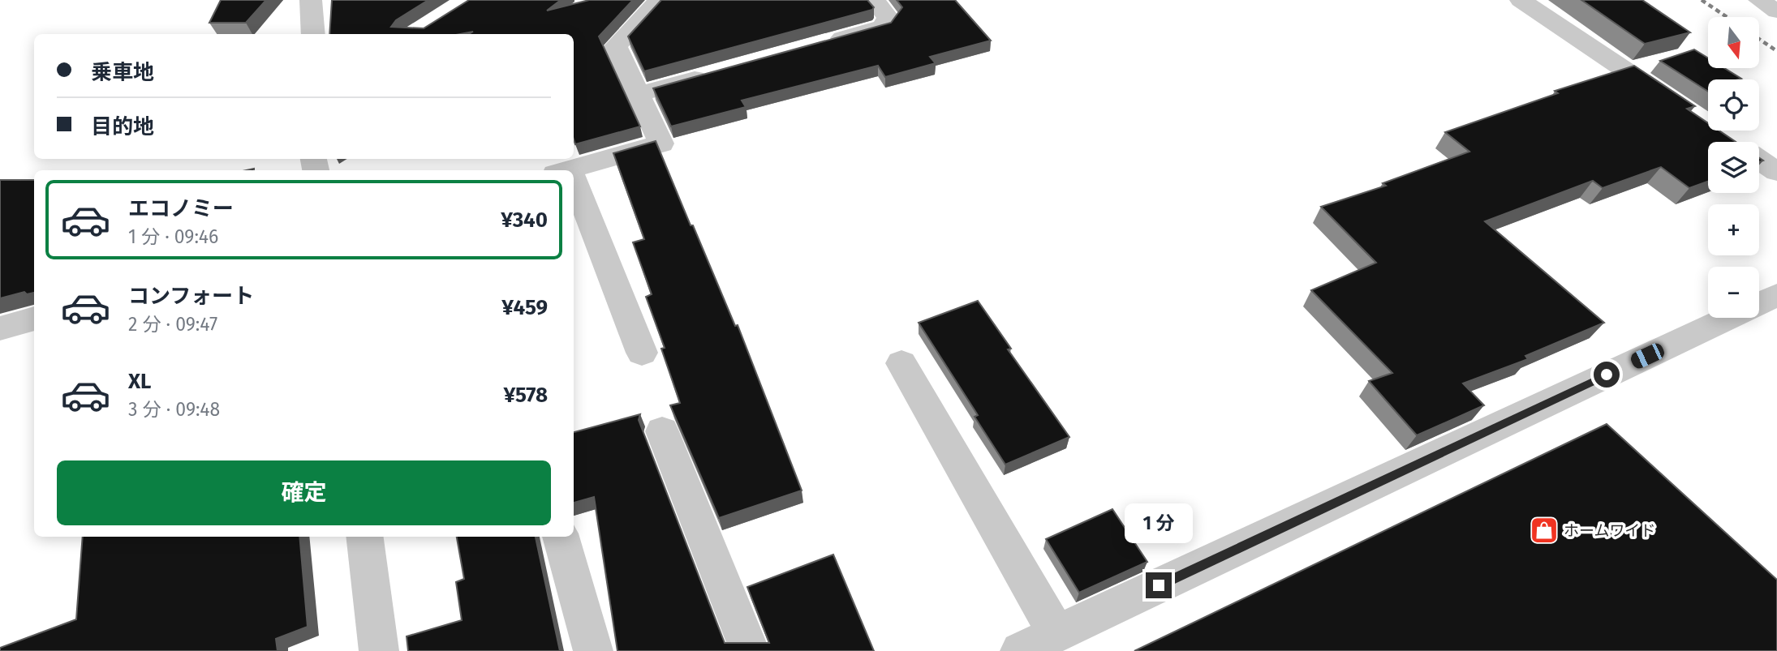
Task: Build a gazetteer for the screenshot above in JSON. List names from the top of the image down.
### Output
{
  "places": {
    "shop": ["ホームワイド"]
  },
  "north": "bottom",
  "page": {
    "map_buttons": ["+", "−"],
    "banner": ["乗車地", "目的地"],
    "list": [
      {
        "name": "エコノミー",
        "note": "1 分 · 09:46",
        "value": "¥340"
      },
      {
        "name": "コンフォート",
        "note": "2 分 · 09:47",
        "value": "¥459"
      },
      {
        "name": "XL",
        "note": "3 分 · 09:48",
        "value": "¥578"
      }
    ],
    "buttons": "確定",
    "bubble": "1 分"
  }
}
